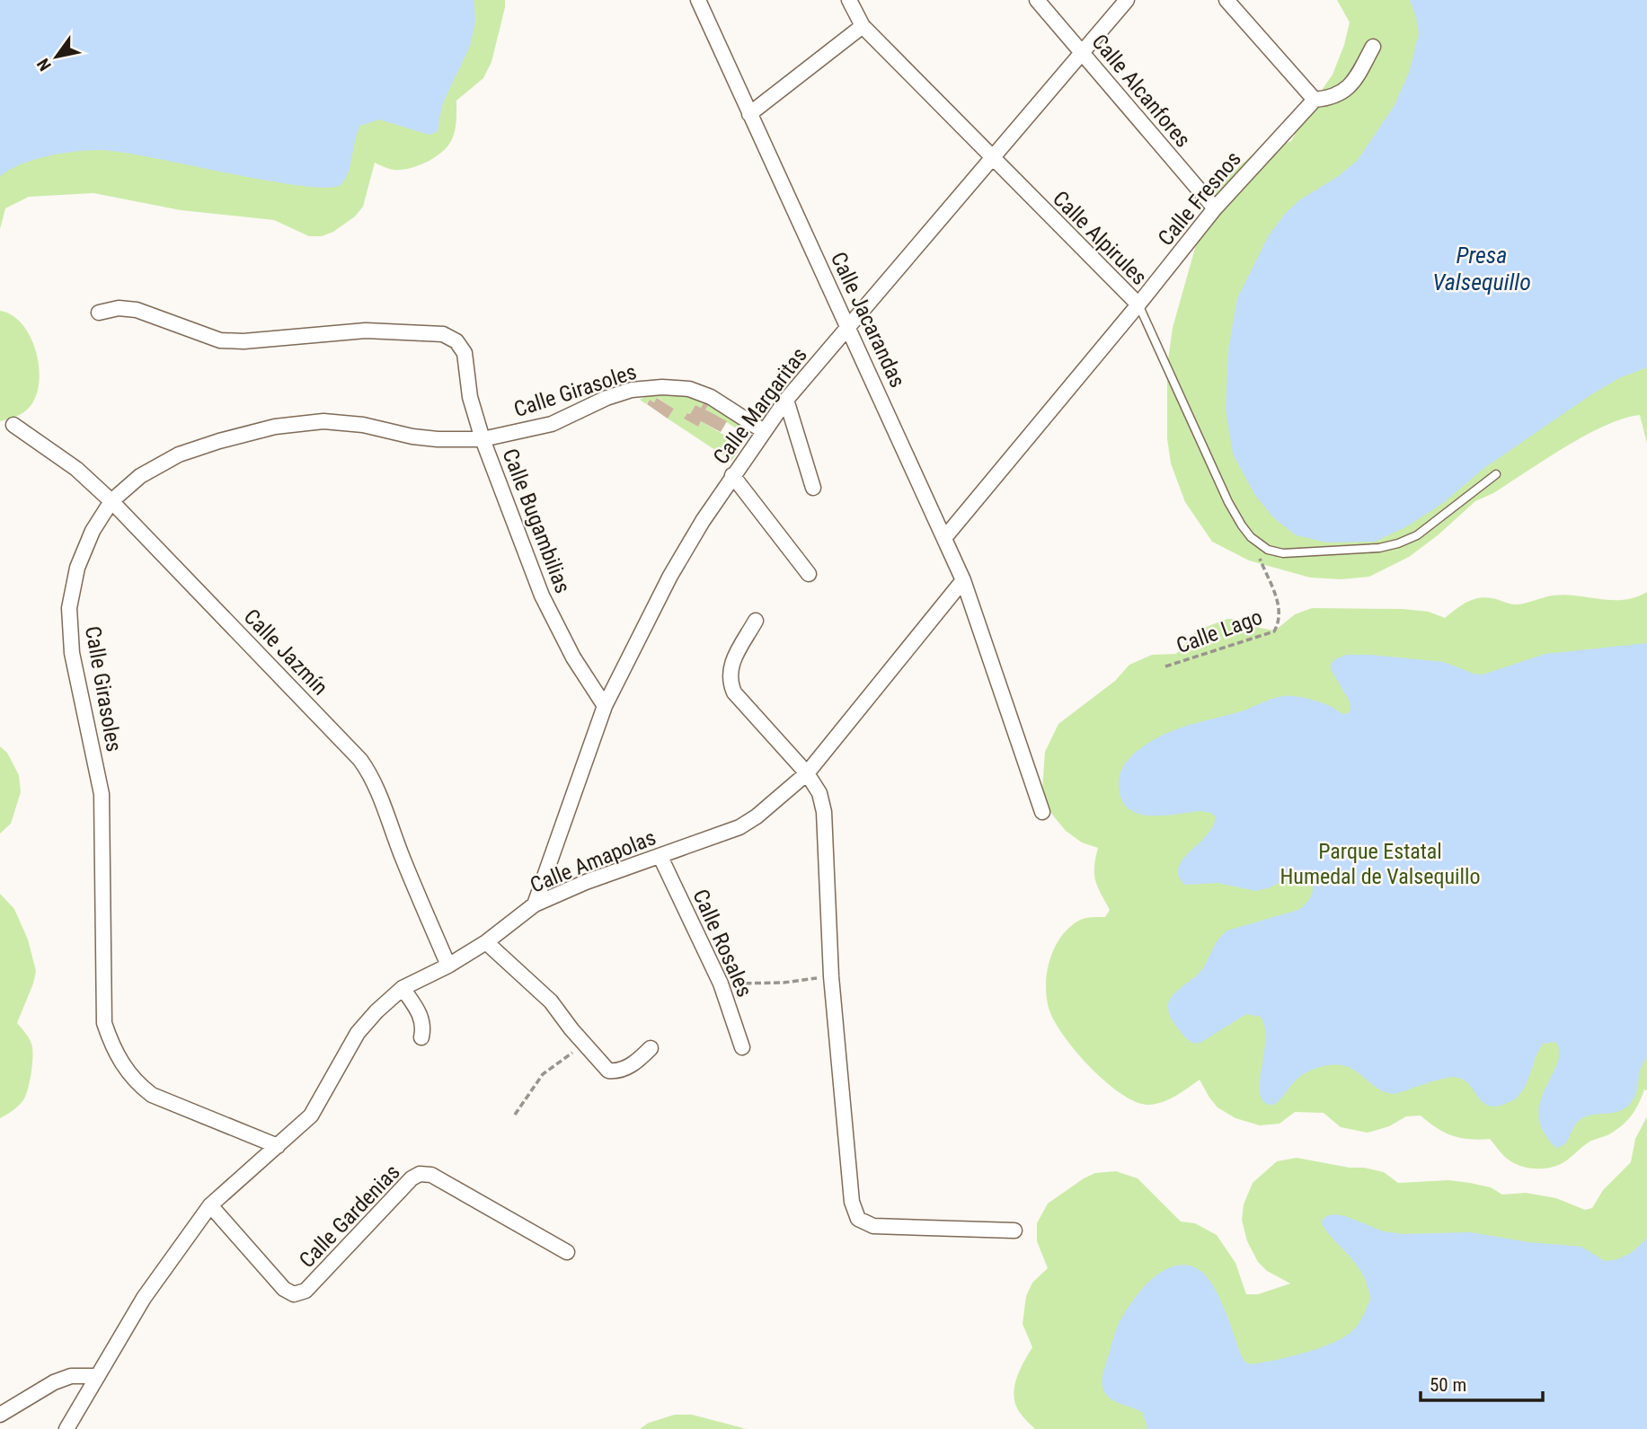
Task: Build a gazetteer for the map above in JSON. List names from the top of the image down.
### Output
{
  "streets": {
    "street": [
      "Calle Alcanfores",
      "Calle Fresnos",
      "Calle Alpirules",
      "Calle Jacarandas",
      "Calle Girasoles",
      "Calle Margaritas",
      "Calle Bugambilias",
      "Calle Jazmín",
      "Calle Amapolas",
      "Calle Rosales",
      "Calle Gardenias"
    ],
    "path": ["Calle Lago"]
  },
  "crossings": [
    ["Calle Alcanfores", "Calle Fresnos"],
    ["Calle Alcanfores", "Calle Margaritas"],
    ["Calle Fresnos", "Calle Alpirules"],
    ["Calle Fresnos", "Calle Jacarandas"],
    ["Calle Alpirules", "Calle Margaritas"],
    ["Calle Alpirules", "Calle Lago"],
    ["Calle Jacarandas", "Calle Margaritas"],
    ["Calle Jacarandas", "Calle Amapolas"],
    ["Calle Girasoles", "Calle Margaritas"],
    ["Calle Girasoles", "Calle Bugambilias"],
    ["Calle Girasoles", "Calle Jazmín"],
    ["Calle Girasoles", "Calle Amapolas"],
    ["Calle Margaritas", "Calle Bugambilias"],
    ["Calle Margaritas", "Calle Amapolas"],
    ["Calle Jazmín", "Calle Amapolas"],
    ["Calle Amapolas", "Calle Rosales"],
    ["Calle Amapolas", "Calle Gardenias"]
  ],
  "water": ["Presa Valsequillo"],
  "parks": ["Parque Estatal Humedal de Valsequillo"],
  "scale_bar": "50 m",
  "north": "bottom left"
}
